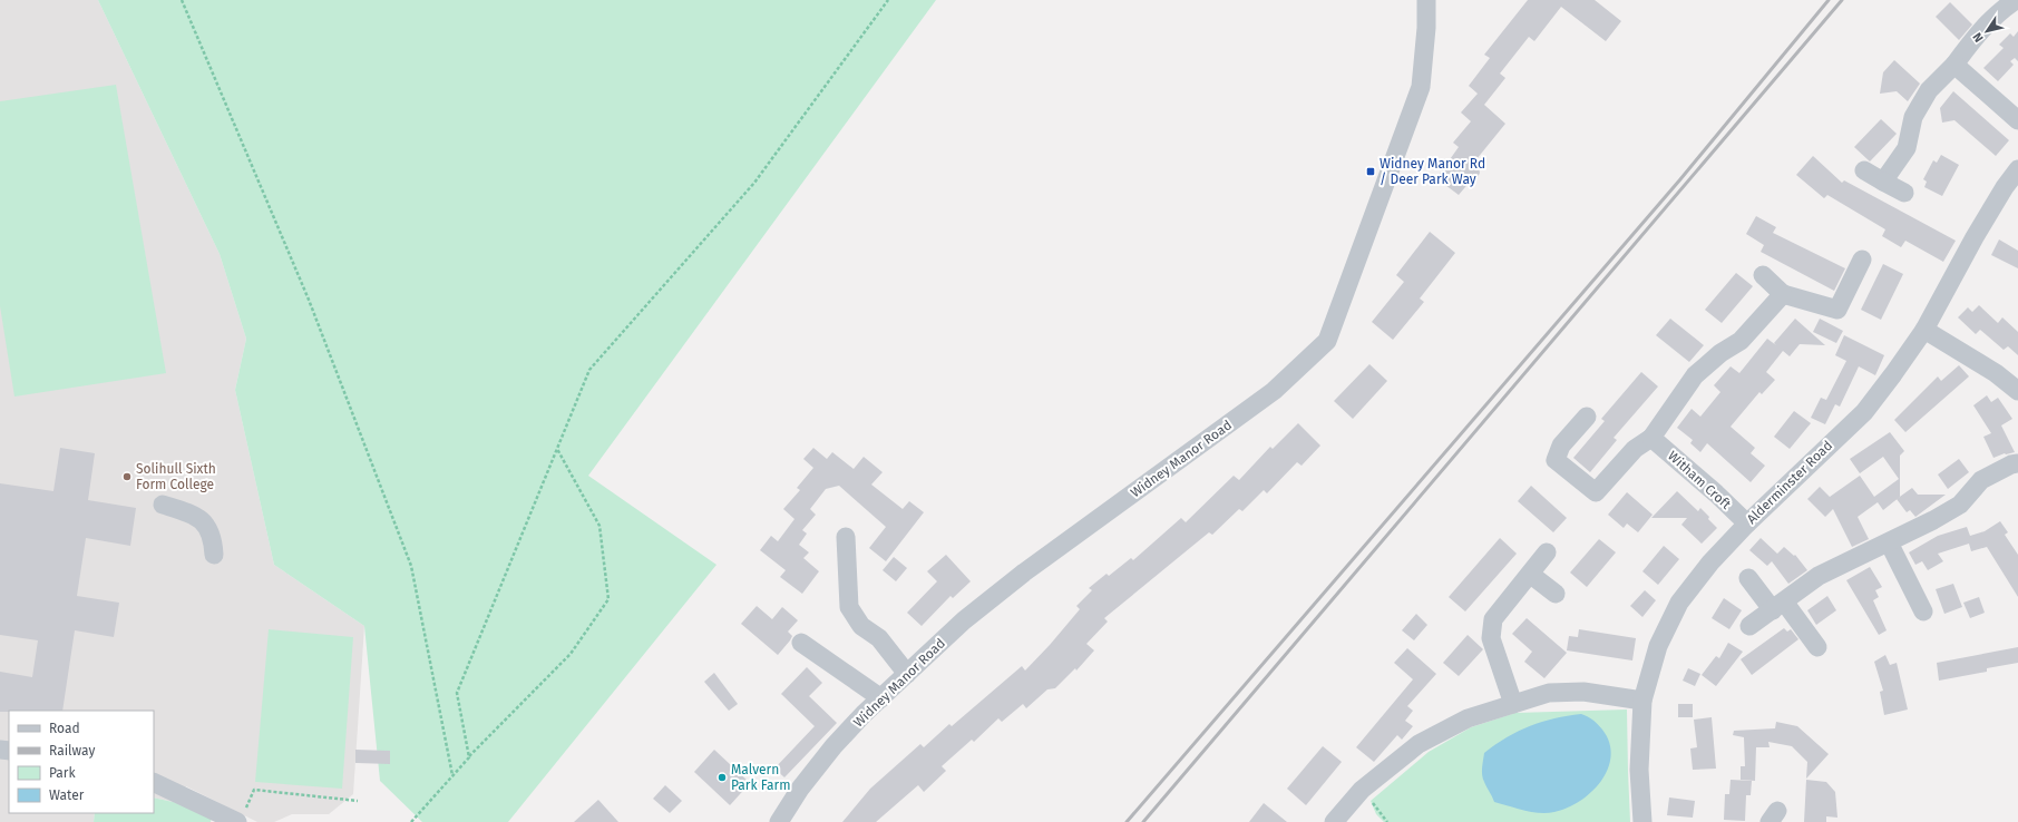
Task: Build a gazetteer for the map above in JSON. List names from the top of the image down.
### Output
{
  "streets": {
    "street": ["Widney Manor Road", "Witham Croft", "Alderminster Road"]
  },
  "crossings": [
    ["Witham Croft", "Alderminster Road"]
  ],
  "places": {
    "transit": ["Widney Manor Rd / Deer Park Way"],
    "other": ["Solihull Sixth Form College", "Malvern Park Farm"]
  },
  "legend": [
    "Road",
    "Railway",
    "Park",
    "Water"
  ],
  "north": "bottom left"
}
